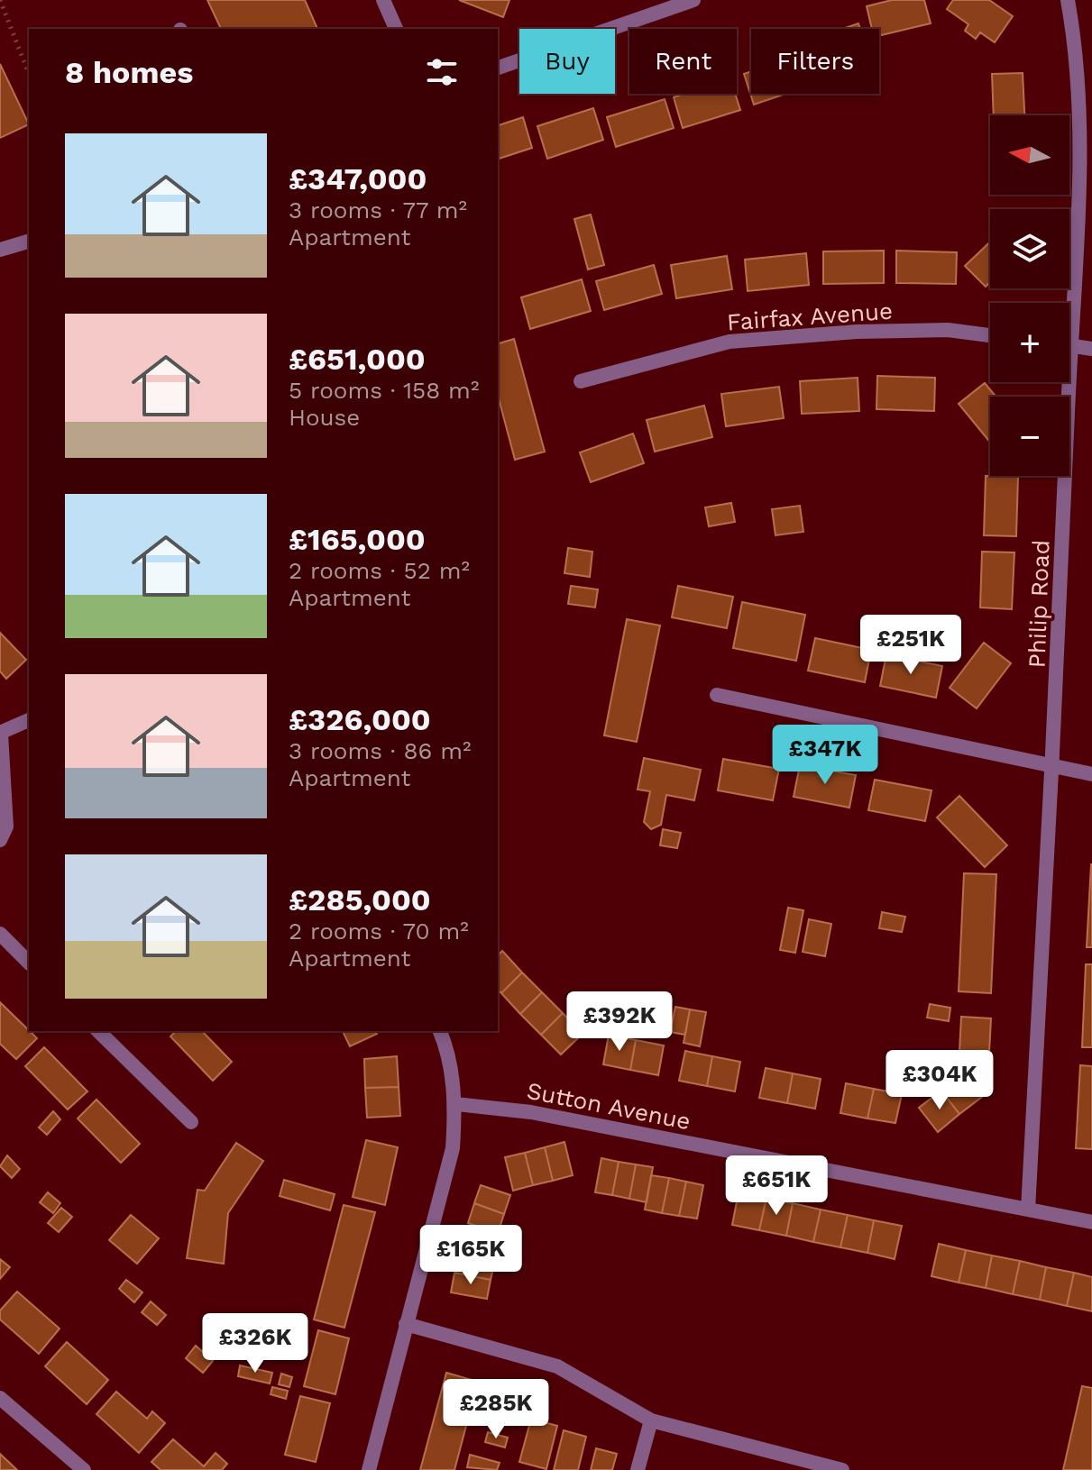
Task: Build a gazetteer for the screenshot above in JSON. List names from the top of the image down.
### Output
{
  "streets": {
    "street": ["Fairfax Avenue", "Philip Road", "Sutton Avenue"]
  },
  "crossings": [
    ["Philip Road", "Sutton Avenue"]
  ],
  "north": "left",
  "page": {
    "chip": ["Buy", "Rent", "Filters"],
    "heading": "8 homes",
    "map_buttons": ["+", "−"],
    "list": [
      {
        "name": "£347,000",
        "note": "3 rooms · 77 m² · Apartment"
      },
      {
        "name": "£651,000",
        "note": "5 rooms · 158 m² · House"
      },
      {
        "name": "£165,000",
        "note": "2 rooms · 52 m² · Apartment"
      },
      {
        "name": "£326,000",
        "note": "3 rooms · 86 m² · Apartment"
      },
      {
        "name": "£285,000",
        "note": "2 rooms · 70 m² · Apartment"
      }
    ],
    "price": [
      "£251K",
      "£347K",
      "£392K",
      "£304K",
      "£651K",
      "£165K",
      "£326K",
      "£285K"
    ]
  }
}
